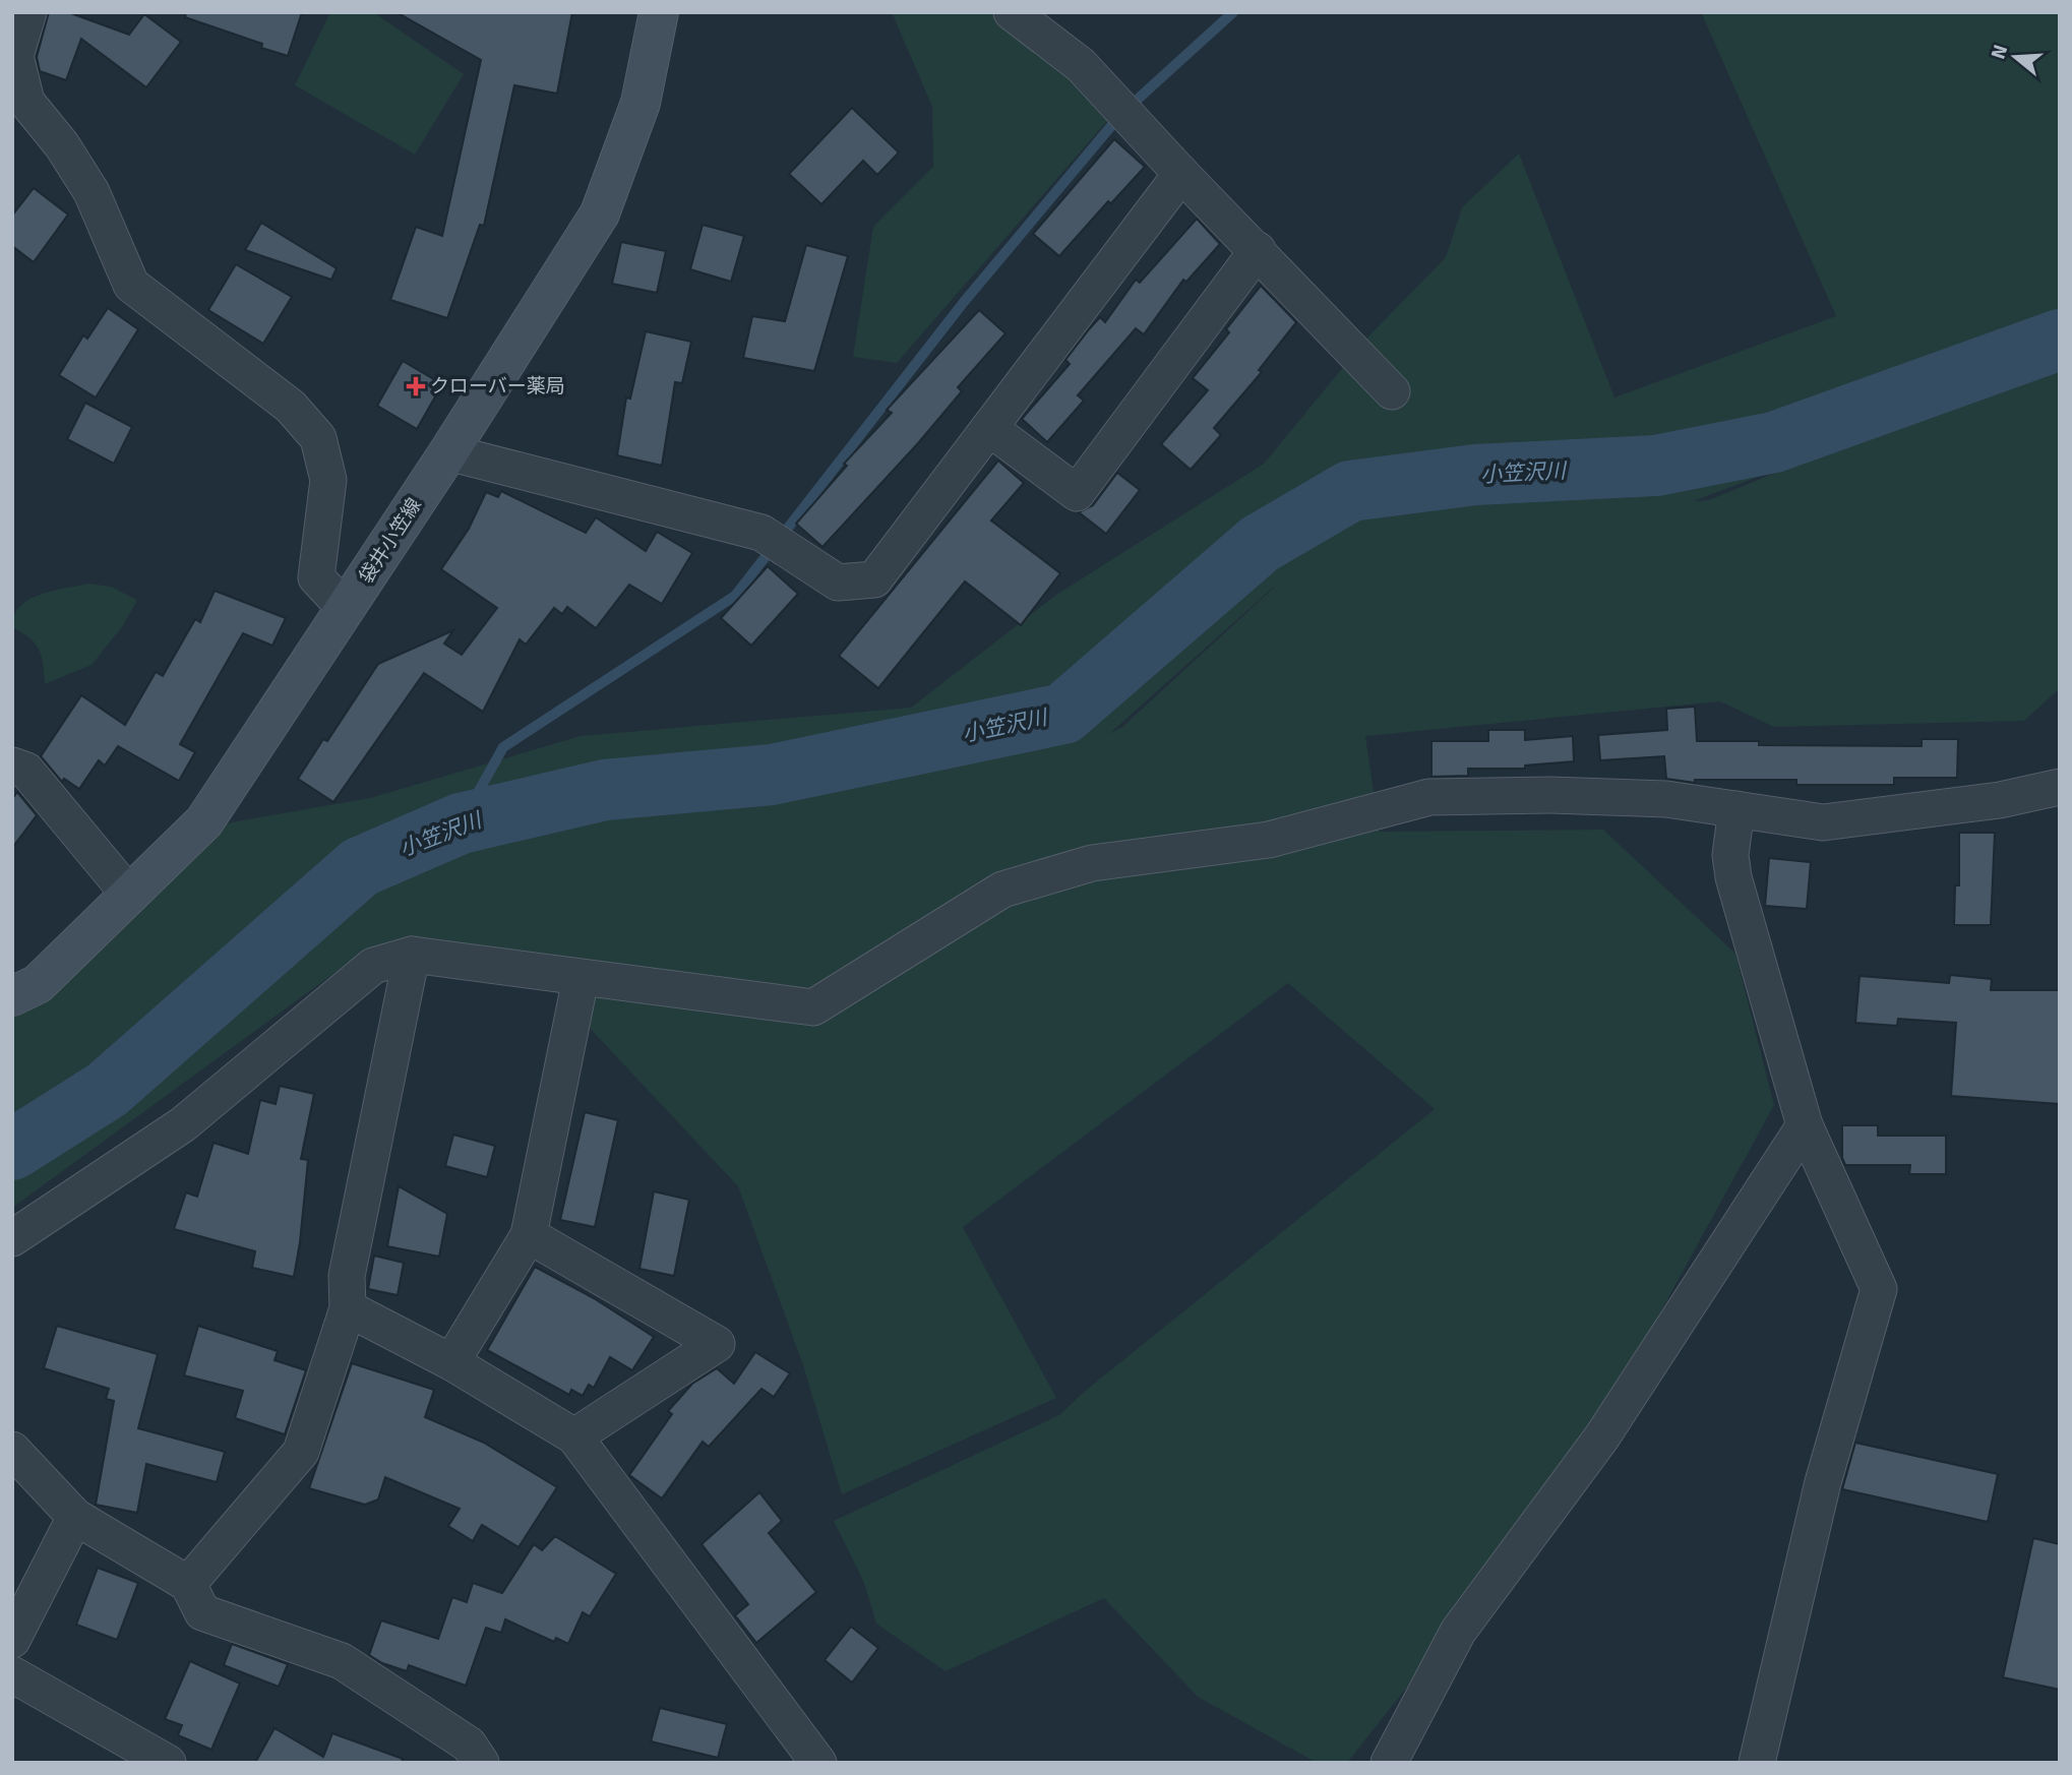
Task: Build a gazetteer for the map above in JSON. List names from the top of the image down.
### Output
{
  "streets": {
    "main road": ["袋井小笠線"]
  },
  "water": ["小笠沢川"],
  "places": {
    "health": ["クローバー薬局"]
  },
  "north": "left"
}
